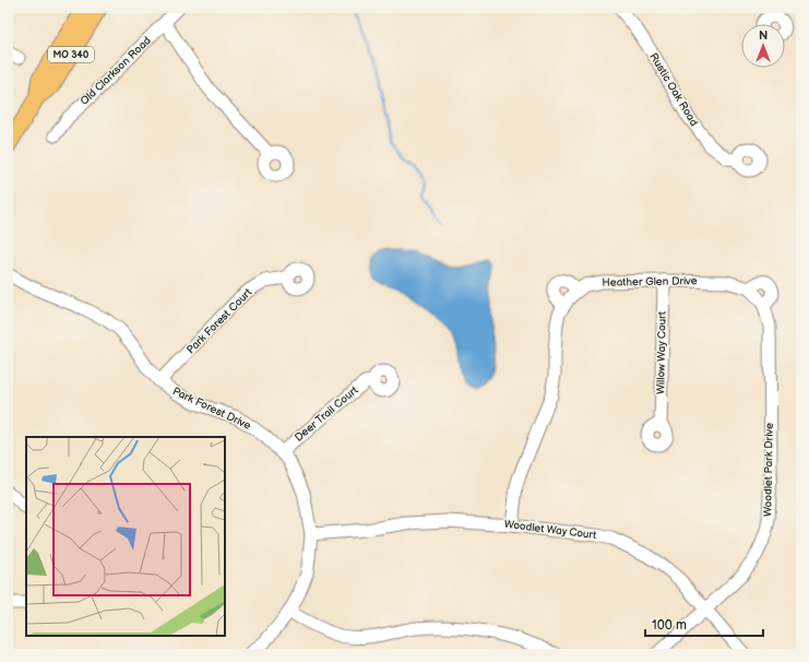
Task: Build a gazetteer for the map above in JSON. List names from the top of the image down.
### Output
{
  "streets": {
    "main road": ["MO 340"],
    "street": [
      "Old Clarkson Road",
      "Rustic Oak Road",
      "Heather Glen Drive",
      "Park Forest Court",
      "Willow Way Court",
      "Park Forest Drive",
      "Deer Trail Court",
      "Woodlet Park Drive",
      "Woodlet Way Court"
    ]
  },
  "crossings": [
    ["Heather Glen Drive", "Willow Way Court"],
    ["Heather Glen Drive", "Woodlet Park Drive"],
    ["Heather Glen Drive", "Woodlet Way Court"],
    ["Park Forest Court", "Park Forest Drive"],
    ["Park Forest Drive", "Deer Trail Court"],
    ["Park Forest Drive", "Woodlet Way Court"],
    ["Woodlet Park Drive", "Woodlet Way Court"]
  ],
  "scale_bar": "100 m",
  "north": "top"
}
